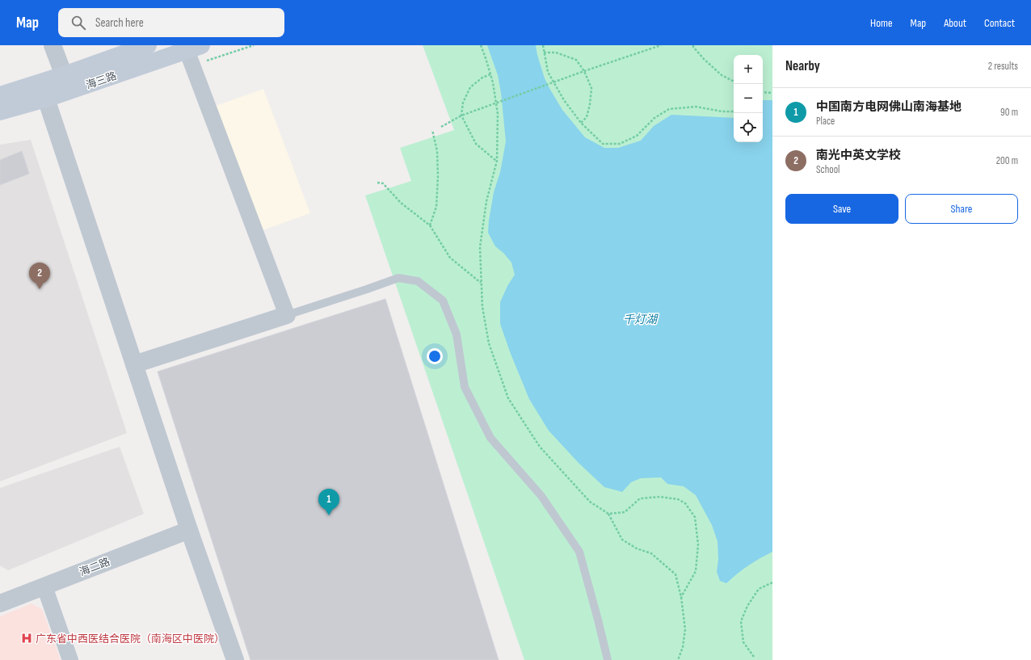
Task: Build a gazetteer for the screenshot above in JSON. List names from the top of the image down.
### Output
{
  "streets": {
    "main road": ["海三路"],
    "street": ["海二路"]
  },
  "water": ["千灯湖"],
  "places": {
    "hospital": ["广东省中西医结合医院（南海区中医院）"]
  },
  "page": {
    "header": "Map",
    "search": "Search here",
    "nav": [
      "Home",
      "Map",
      "About",
      "Contact"
    ],
    "heading": ["Nearby", "2 results"],
    "map_buttons": ["+", "−"],
    "list": [
      {
        "mark": "1",
        "name": "中国南方电网佛山南海基地",
        "note": "Place",
        "value": "90 m"
      },
      {
        "mark": "2",
        "name": "南光中英文学校",
        "note": "School",
        "value": "200 m"
      }
    ],
    "buttons": ["Save", "Share"],
    "pins": ["2", "1"]
  }
}
